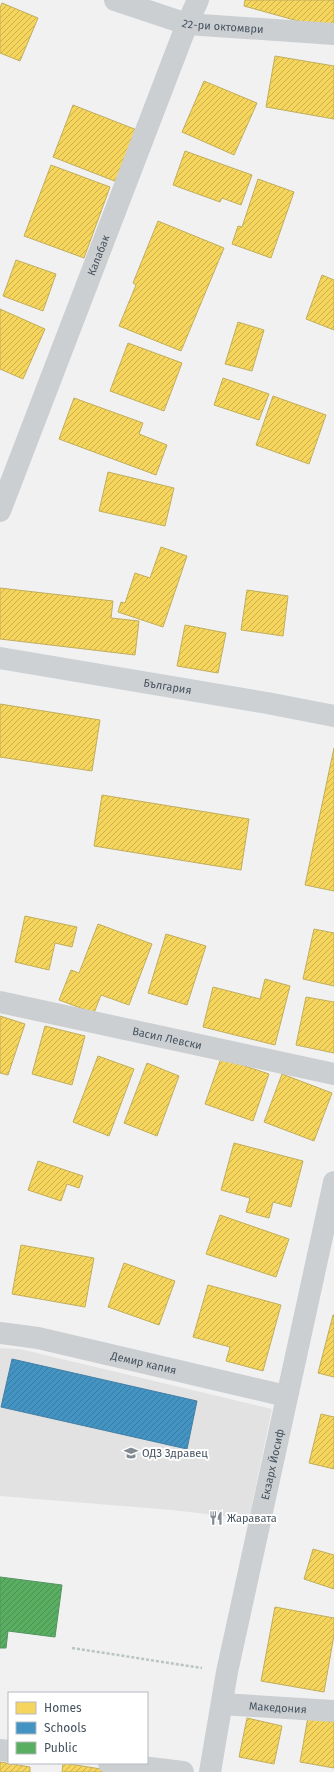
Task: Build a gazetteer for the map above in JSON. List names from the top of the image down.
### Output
{
  "streets": {
    "street": [
      "22-ри октомври",
      "Калабак",
      "България",
      "Васил Левски",
      "Демир капия",
      "Екзарх Йосиф",
      "Македония"
    ]
  },
  "crossings": [
    ["22-ри октомври", "Калабак"],
    ["Демир капия", "Екзарх Йосиф"],
    ["Екзарх Йосиф", "Македония"]
  ],
  "places": {
    "school or university": ["ОДЗ Здравец"],
    "restaurant": ["Жаравата"]
  },
  "legend": ["Homes", "Schools", "Public"]
}
